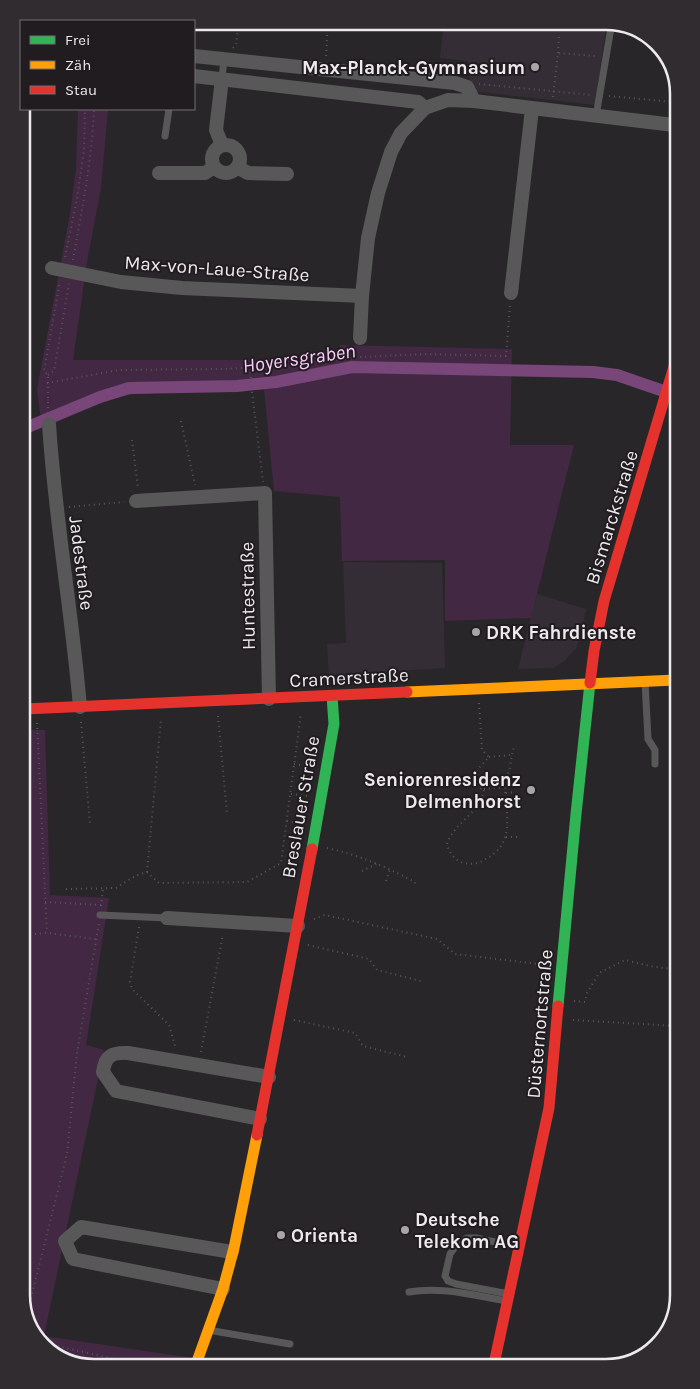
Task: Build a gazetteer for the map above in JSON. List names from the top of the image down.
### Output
{
  "streets": {
    "street": [
      "Max-von-Laue-Straße",
      "Bismarckstraße",
      "Jadestraße",
      "Huntestraße",
      "Cramerstraße",
      "Breslauer Straße",
      "Düsternortstraße"
    ]
  },
  "crossings": [
    ["Bismarckstraße", "Cramerstraße"],
    ["Bismarckstraße", "Düsternortstraße"],
    ["Jadestraße", "Cramerstraße"],
    ["Huntestraße", "Cramerstraße"],
    ["Cramerstraße", "Breslauer Straße"],
    ["Cramerstraße", "Düsternortstraße"]
  ],
  "water": ["Hoyersgraben"],
  "places": [
    "Max-Planck-Gymnasium",
    "DRK Fahrdienste",
    "Seniorenresidenz Delmenhorst",
    "Deutsche Telekom AG",
    "Orienta"
  ],
  "legend": ["Frei", "Zäh", "Stau"]
}
